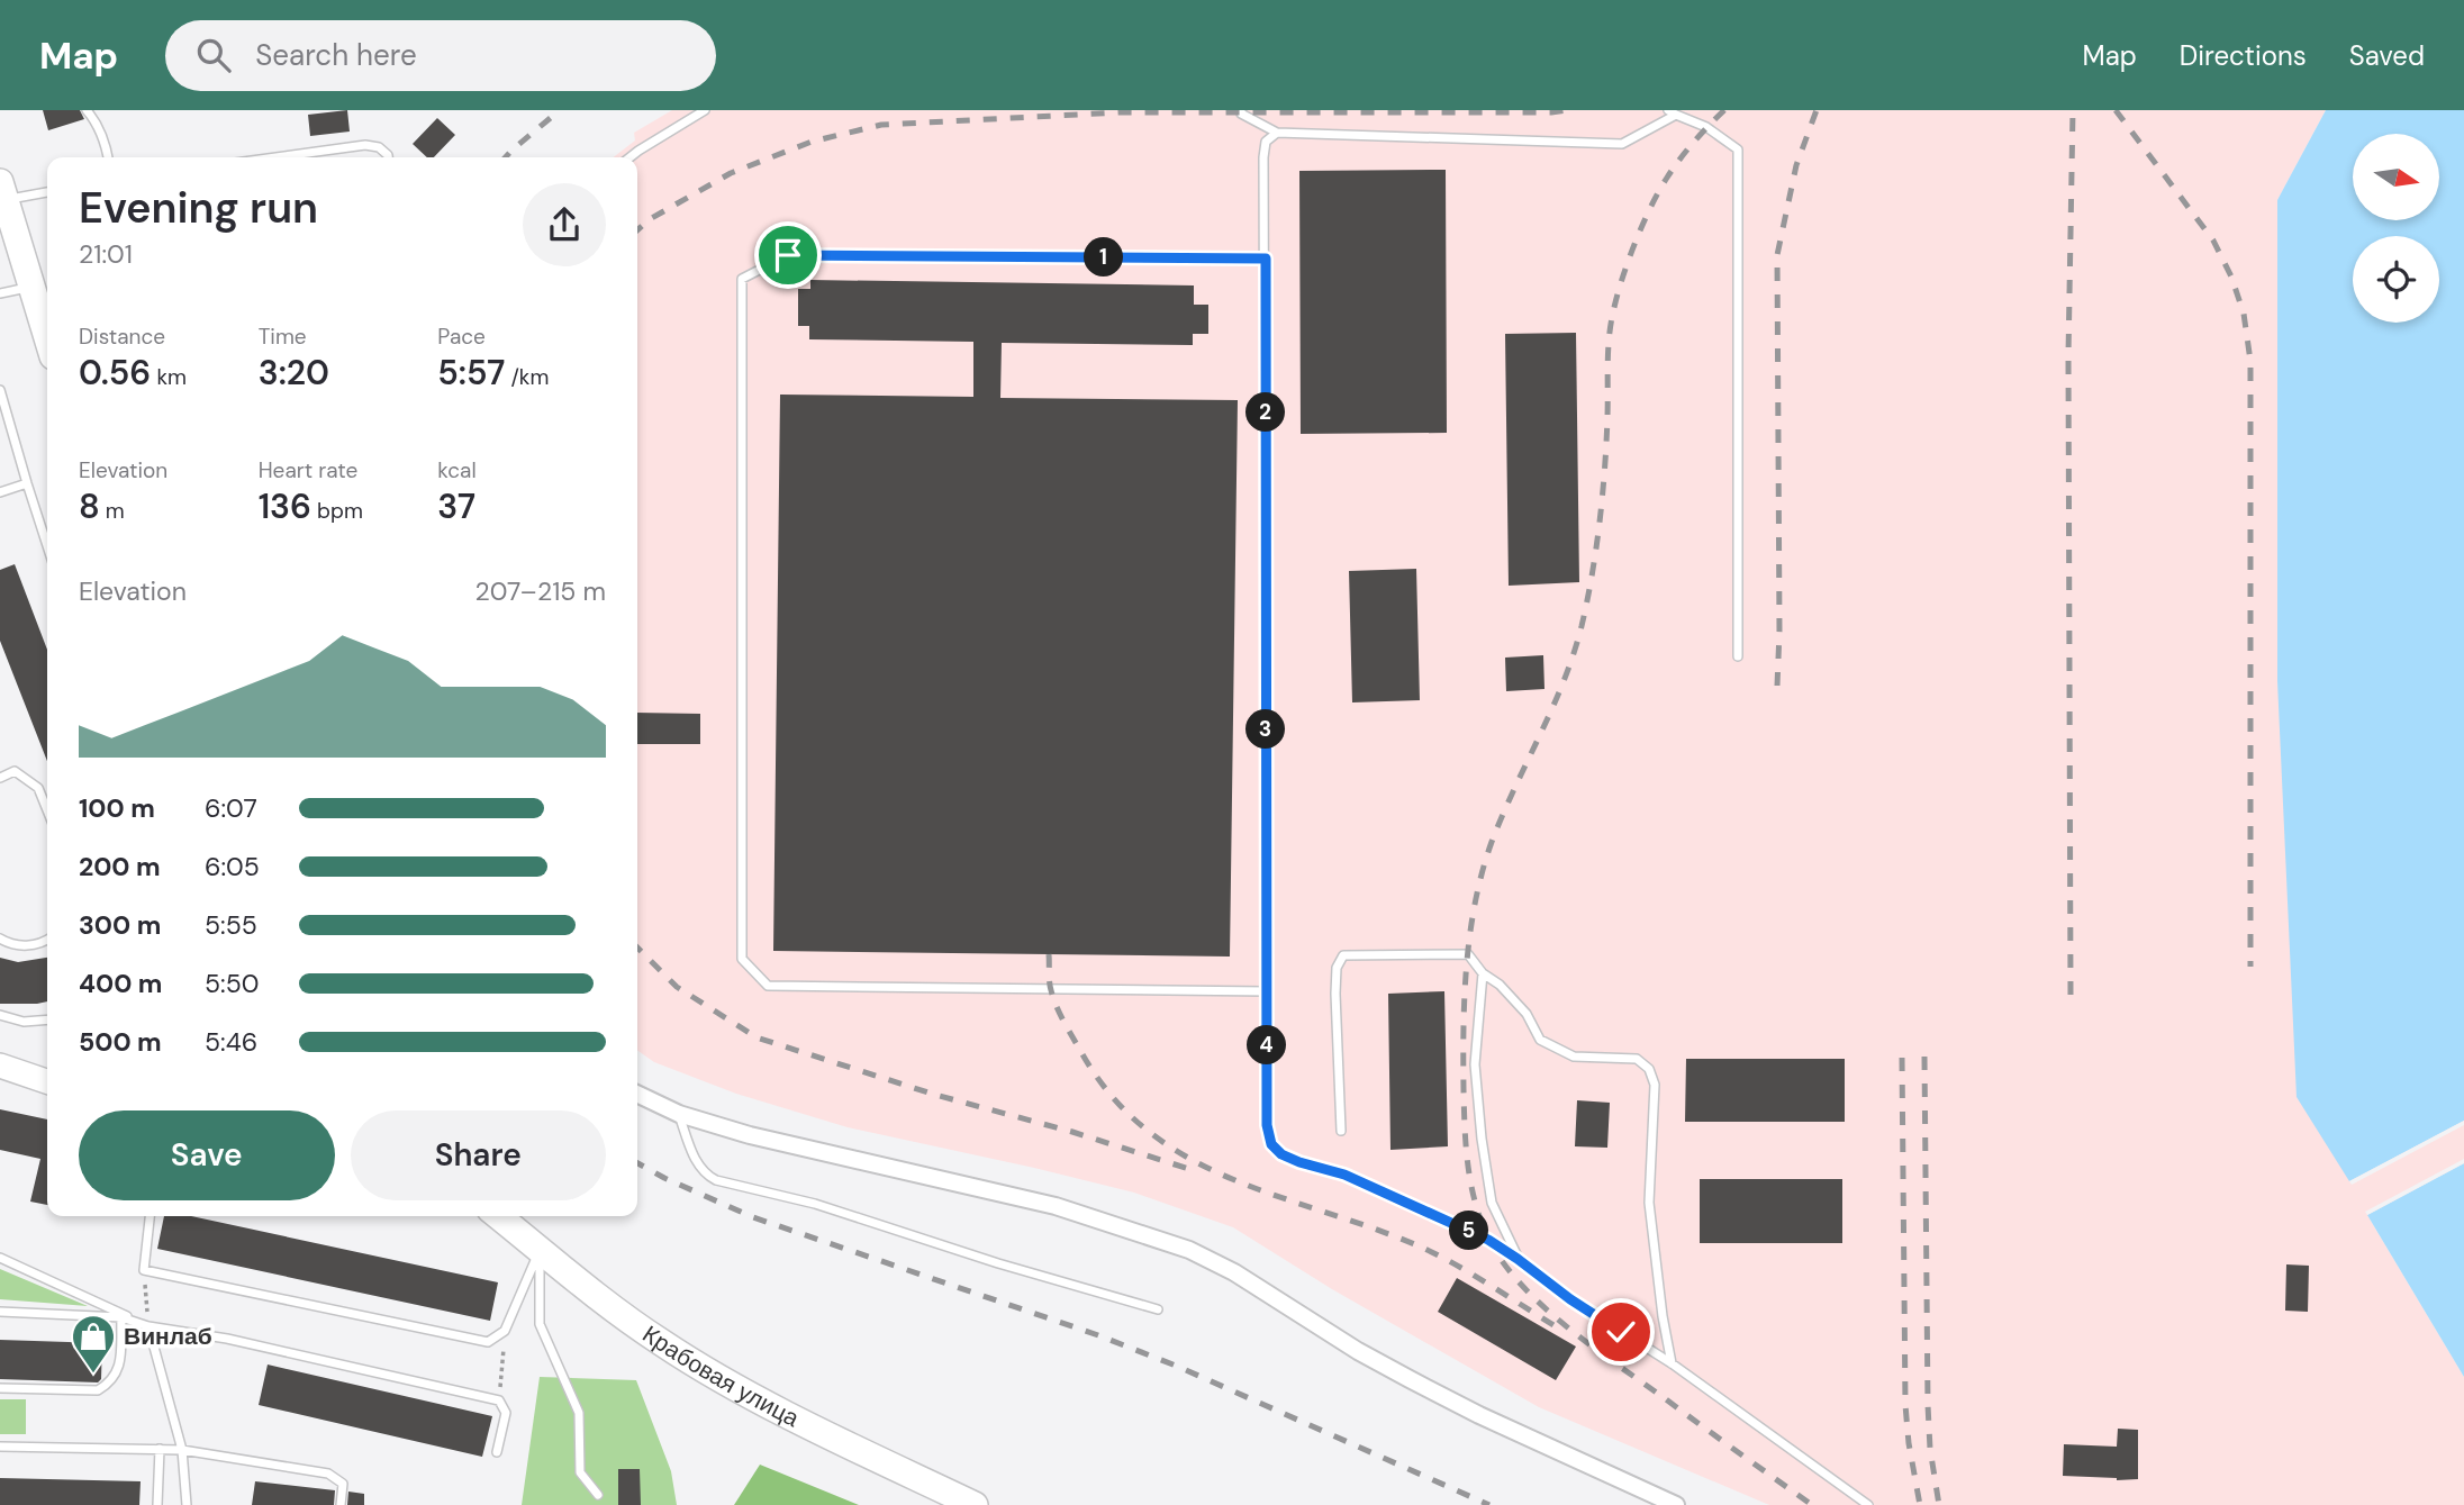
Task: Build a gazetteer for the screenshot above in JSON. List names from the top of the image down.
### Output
{
  "streets": {
    "main road": ["Крабовая улица"]
  },
  "places": {
    "shop": ["Винлаб"]
  },
  "north": "right",
  "page": {
    "header": "Map",
    "search": "Search here",
    "nav": ["Map", "Directions", "Saved"],
    "heading": ["Evening run", "21:01"],
    "pins": [
      "1",
      "2",
      "3",
      "4",
      "5"
    ],
    "stats": [
      ["Distance", "0.56 km"],
      ["Time", "3:20"],
      ["Pace", "5:57 /km"],
      ["Elevation", "8 m"],
      ["Heart rate", "136 bpm"],
      ["kcal", "37"]
    ],
    "chart": ["Elevation", "207–215 m"],
    "list": [
      {
        "name": "100 m",
        "note": "6:07"
      },
      {
        "name": "200 m",
        "note": "6:05"
      },
      {
        "name": "300 m",
        "note": "5:55"
      },
      {
        "name": "400 m",
        "note": "5:50"
      },
      {
        "name": "500 m",
        "note": "5:46"
      }
    ],
    "buttons": ["Save", "Share"]
  }
}
